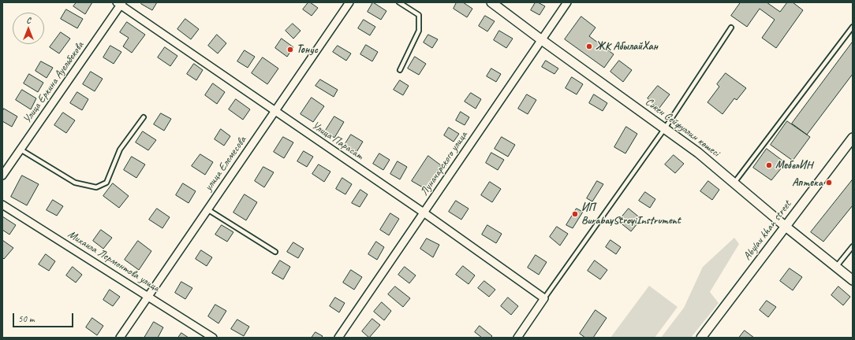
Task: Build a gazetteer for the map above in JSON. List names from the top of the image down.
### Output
{
  "streets": {
    "street": [
      "Улица Еркина Ауельбекова",
      "Сәкен Сейфуллин көшесі",
      "Улица Парасат",
      "улица Елемесова",
      "Луначарского улица",
      "Abylau khan street",
      "Михаила Лермонтова улица"
    ]
  },
  "crossings": [
    ["Улица Еркина Ауельбекова", "Улица Парасат"],
    ["Сәкен Сейфуллин көшесі", "Луначарского улица"],
    ["Сәкен Сейфуллин көшесі", "Abylau khan street"],
    ["Улица Парасат", "улица Елемесова"],
    ["Улица Парасат", "Луначарского улица"],
    ["улица Елемесова", "Михаила Лермонтова улица"]
  ],
  "places": [
    "ЖК АбылайХан",
    "Тонус",
    "МебелИН",
    "Аптека",
    "ИП BurabayStroyiInstrument"
  ],
  "scale_bar": "50 m",
  "north": "top"
}
